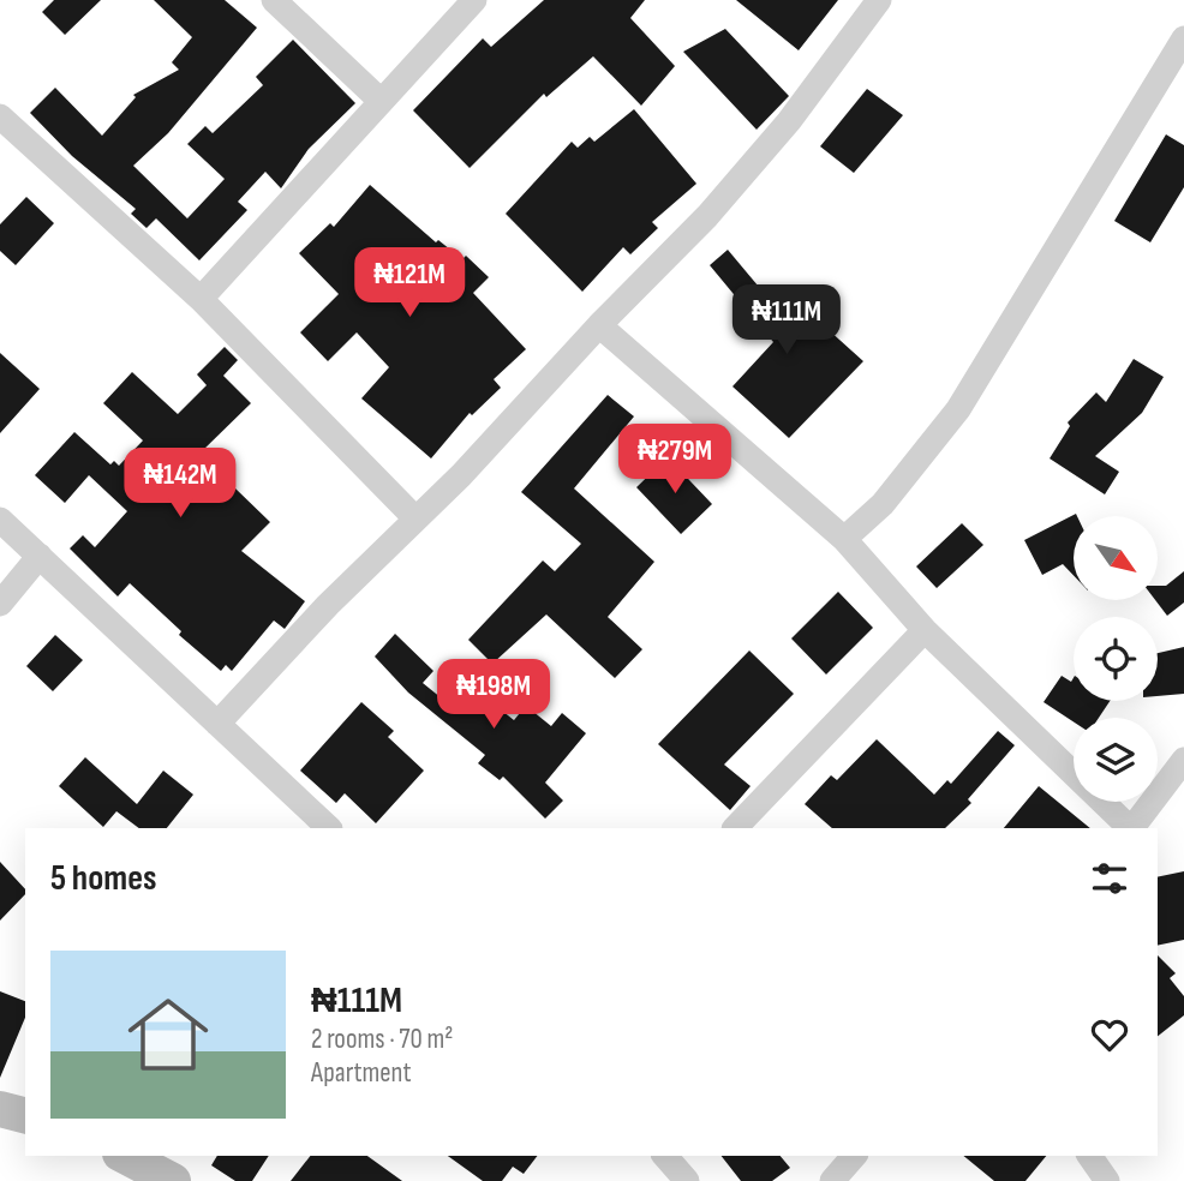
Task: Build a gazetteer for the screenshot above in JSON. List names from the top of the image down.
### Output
{
  "north": "bottom right",
  "page": {
    "price": [
      "₦121M",
      "₦111M",
      "₦279M",
      "₦142M",
      "₦198M"
    ],
    "heading": "5 homes",
    "list": [
      {
        "name": "₦111M",
        "note": "2 rooms · 70 m² · Apartment"
      }
    ]
  }
}
